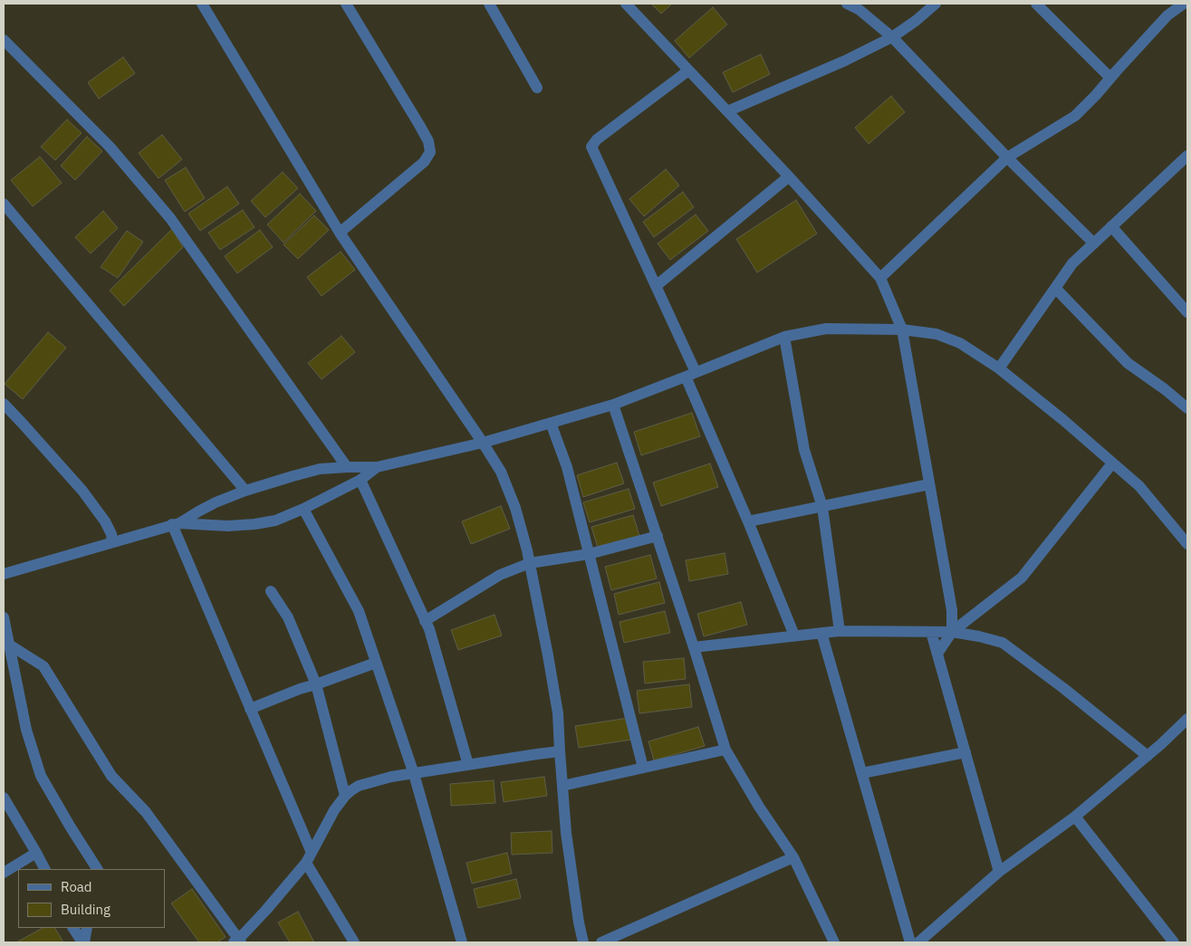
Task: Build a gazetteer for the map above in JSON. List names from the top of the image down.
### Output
{
  "legend": ["Road", "Building"]
}
